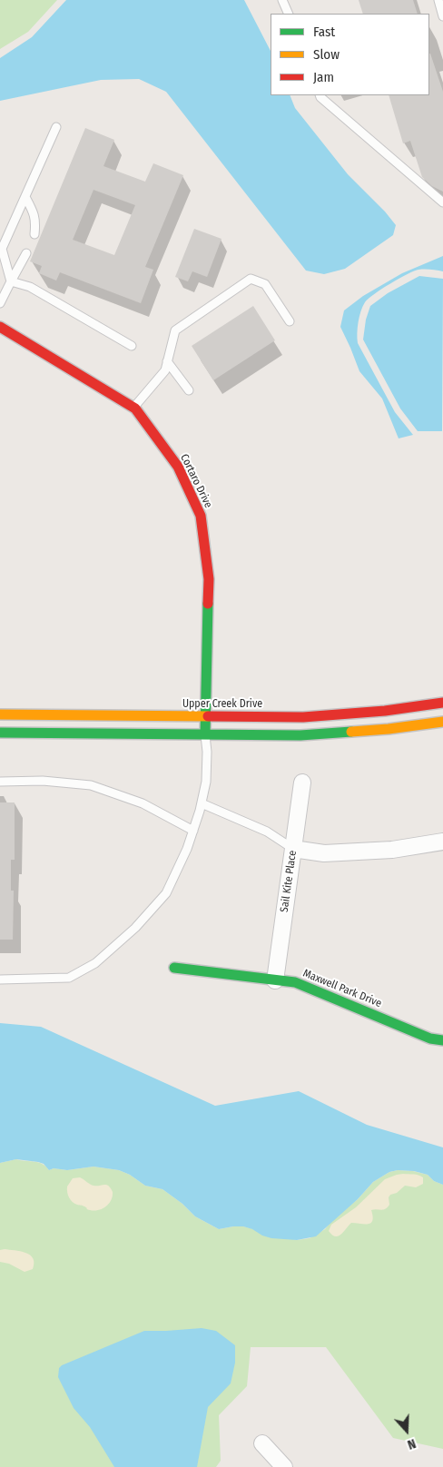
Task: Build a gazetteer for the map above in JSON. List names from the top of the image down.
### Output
{
  "streets": {
    "street": [
      "Cortaro Drive",
      "Upper Creek Drive",
      "Sail Kite Place",
      "Maxwell Park Drive"
    ]
  },
  "crossings": [
    ["Cortaro Drive", "Upper Creek Drive"],
    ["Sail Kite Place", "Maxwell Park Drive"]
  ],
  "legend": ["Fast", "Slow", "Jam"],
  "north": "bottom"
}
